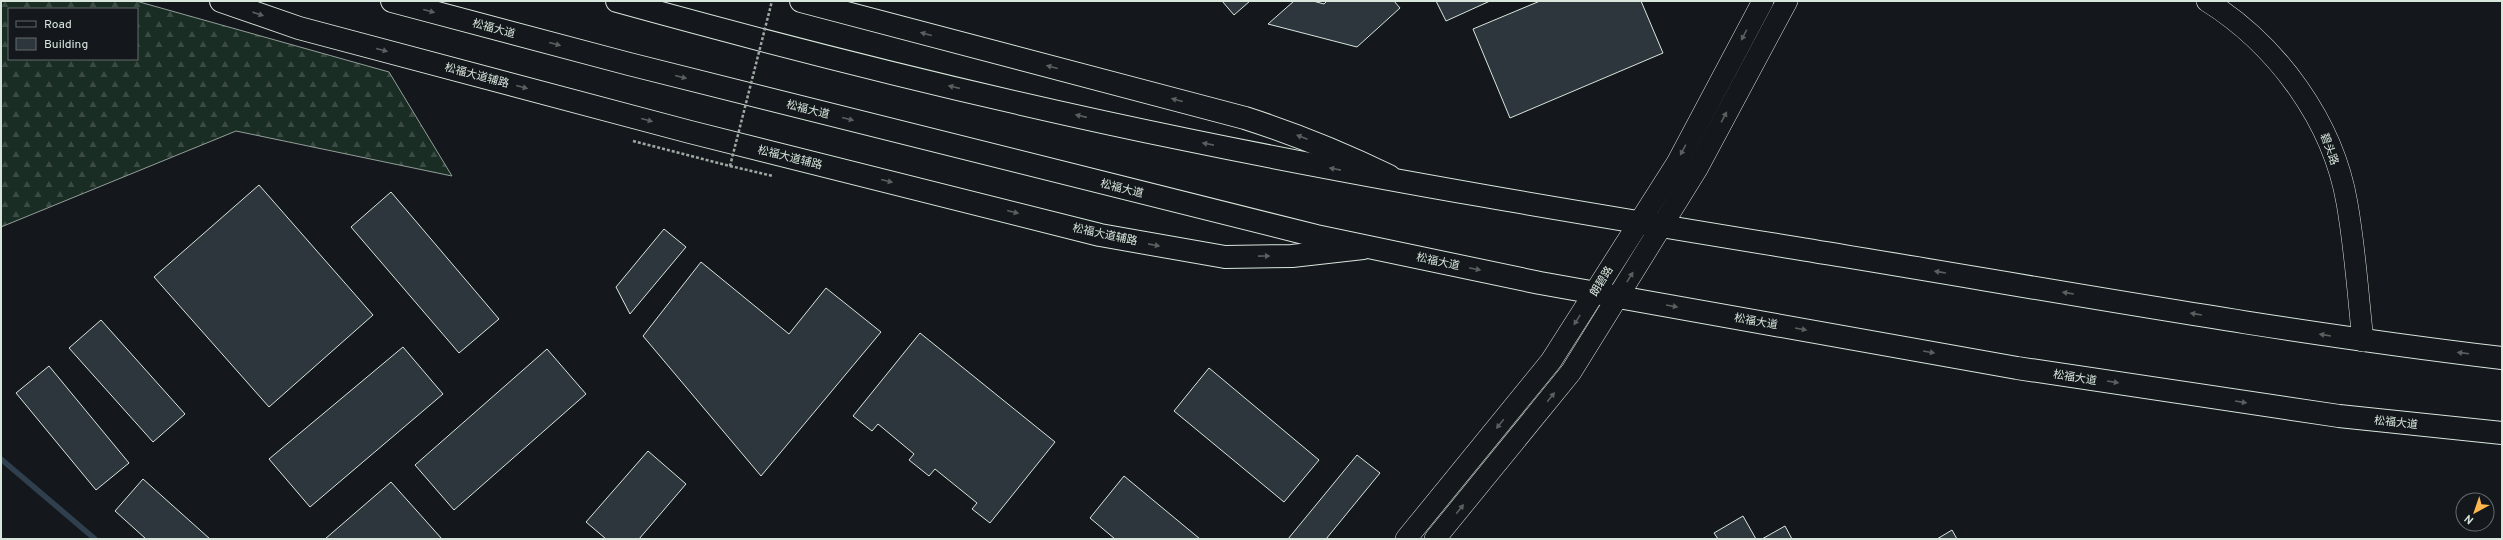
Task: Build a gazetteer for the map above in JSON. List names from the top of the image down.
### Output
{
  "streets": {
    "main road": ["松福大道", "松福大道辅路"],
    "street": ["碧头路", "朗碧路"]
  },
  "crossings": [
    ["松福大道", "松福大道辅路"],
    ["松福大道", "朗碧路"]
  ],
  "legend": ["Road", "Building"],
  "north": "bottom left"
}
